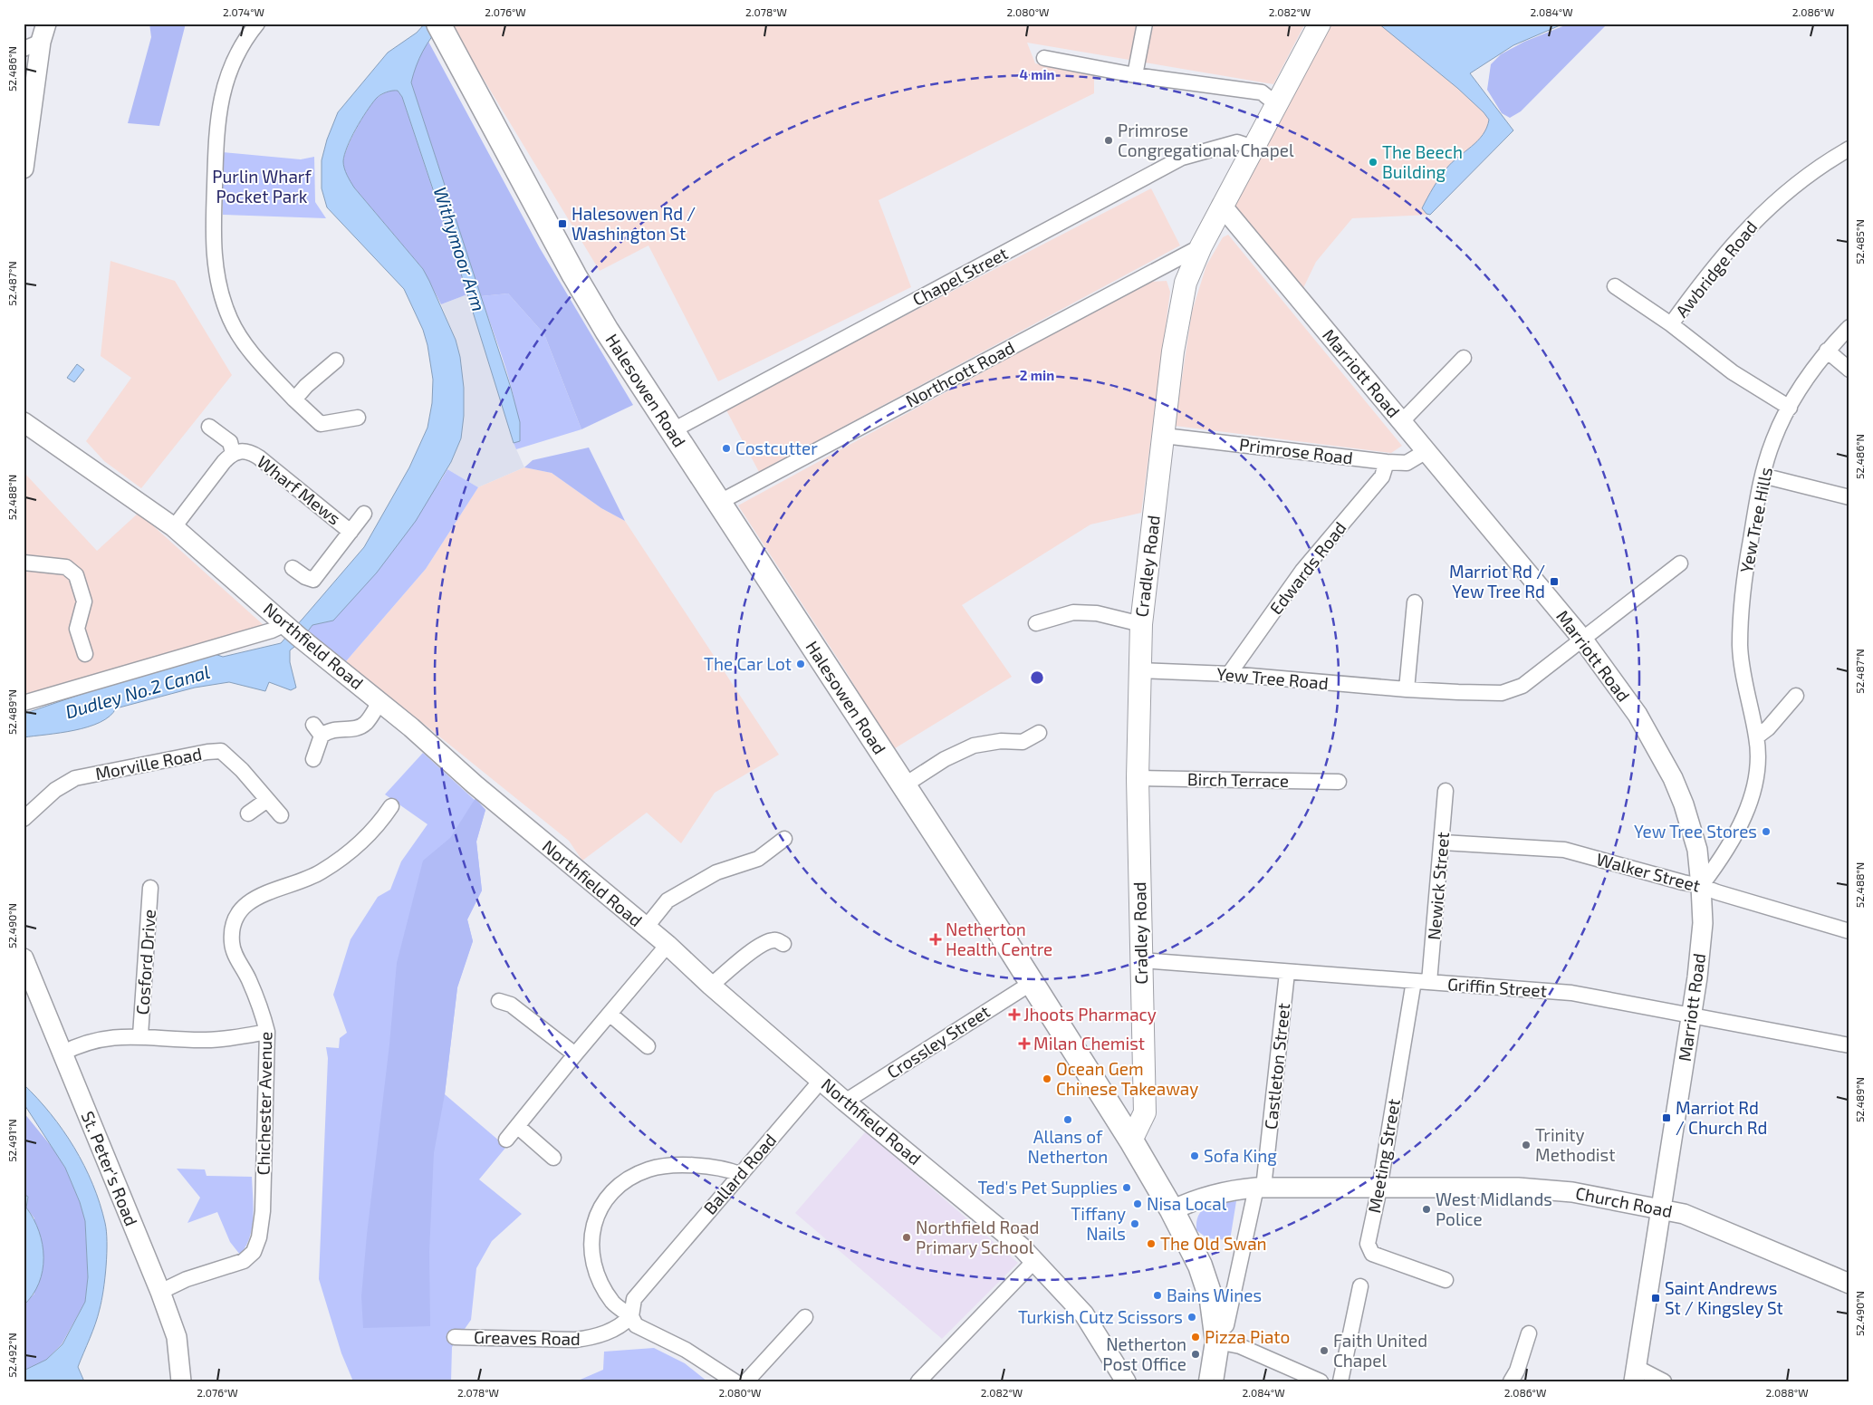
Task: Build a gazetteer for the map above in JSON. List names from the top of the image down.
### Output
{
  "streets": {
    "main road": ["Halesowen Road", "Cradley Road"],
    "street": [
      "Awbridge Road",
      "Chapel Street",
      "Marriott Road",
      "Northcott Road",
      "Primrose Road",
      "Wharf Mews",
      "Yew Tree Hills",
      "Edwards Road",
      "Northfield Road",
      "Yew Tree Road",
      "Morville Road",
      "Birch Terrace",
      "Walker Street",
      "Newick Street",
      "Cosford Drive",
      "Griffin Street",
      "Crossley Street",
      "Castleton Street",
      "Chichester Avenue",
      "Meeting Street",
      "St. Peter's Road",
      "Ballard Road",
      "Church Road",
      "Greaves Road"
    ]
  },
  "crossings": [
    ["Chapel Street", "Halesowen Road"],
    ["Chapel Street", "Cradley Road"],
    ["Marriott Road", "Primrose Road"],
    ["Marriott Road", "Yew Tree Hills"],
    ["Marriott Road", "Cradley Road"],
    ["Marriott Road", "Yew Tree Road"],
    ["Marriott Road", "Walker Street"],
    ["Marriott Road", "Griffin Street"],
    ["Marriott Road", "Church Road"],
    ["Northcott Road", "Halesowen Road"],
    ["Northcott Road", "Cradley Road"],
    ["Halesowen Road", "Cradley Road"],
    ["Halesowen Road", "Crossley Street"],
    ["Halesowen Road", "Castleton Street"],
    ["Halesowen Road", "Church Road"],
    ["Primrose Road", "Cradley Road"],
    ["Primrose Road", "Edwards Road"],
    ["Wharf Mews", "Northfield Road"],
    ["Yew Tree Hills", "Walker Street"],
    ["Cradley Road", "Yew Tree Road"],
    ["Cradley Road", "Birch Terrace"],
    ["Cradley Road", "Griffin Street"],
    ["Edwards Road", "Yew Tree Road"],
    ["Northfield Road", "Crossley Street"],
    ["Northfield Road", "Ballard Road"],
    ["Walker Street", "Newick Street"],
    ["Newick Street", "Griffin Street"],
    ["Griffin Street", "Castleton Street"],
    ["Griffin Street", "Meeting Street"],
    ["Castleton Street", "Church Road"],
    ["Chichester Avenue", "St. Peter's Road"],
    ["Meeting Street", "Church Road"],
    ["Ballard Road", "Greaves Road"]
  ],
  "water": ["Withymoor Arm", "Dudley No.2 Canal"],
  "parks": ["Purlin Wharf Pocket Park"],
  "places": {
    "other": [
      "Primrose Congregational Chapel",
      "The Beech Building",
      "Costcutter",
      "The Car Lot",
      "Yew Tree Stores",
      "Ocean Gem Chinese Takeaway",
      "Allans of Netherton",
      "Trinity Methodist",
      "Sofa King",
      "Ted's Pet Supplies",
      "Nisa Local",
      "West Midlands Police",
      "Tiffany Nails",
      "Northfield Road Primary School",
      "The Old Swan",
      "Bains Wines",
      "Turkish Cutz Scissors",
      "Pizza Piato",
      "Faith United Chapel",
      "Netherton Post Office"
    ],
    "transit": [
      "Halesowen Rd / Washington St",
      "Marriot Rd / Yew Tree Rd",
      "Marriot Rd / Church Rd",
      "Saint Andrews St / Kingsley St"
    ],
    "health": ["Netherton Health Centre", "Jhoots Pharmacy", "Milan Chemist"]
  },
  "coordinates": [
    "2.074°W",
    "2.076°W",
    "2.078°W",
    "2.080°W",
    "2.082°W",
    "2.084°W",
    "2.086°W",
    "52.486°N",
    "52.485°N",
    "52.487°N",
    "52.488°N",
    "52.489°N",
    "52.490°N",
    "52.491°N",
    "52.492°N",
    "2.088°W"
  ],
  "rings": ["4 min", "2 min"]
}
